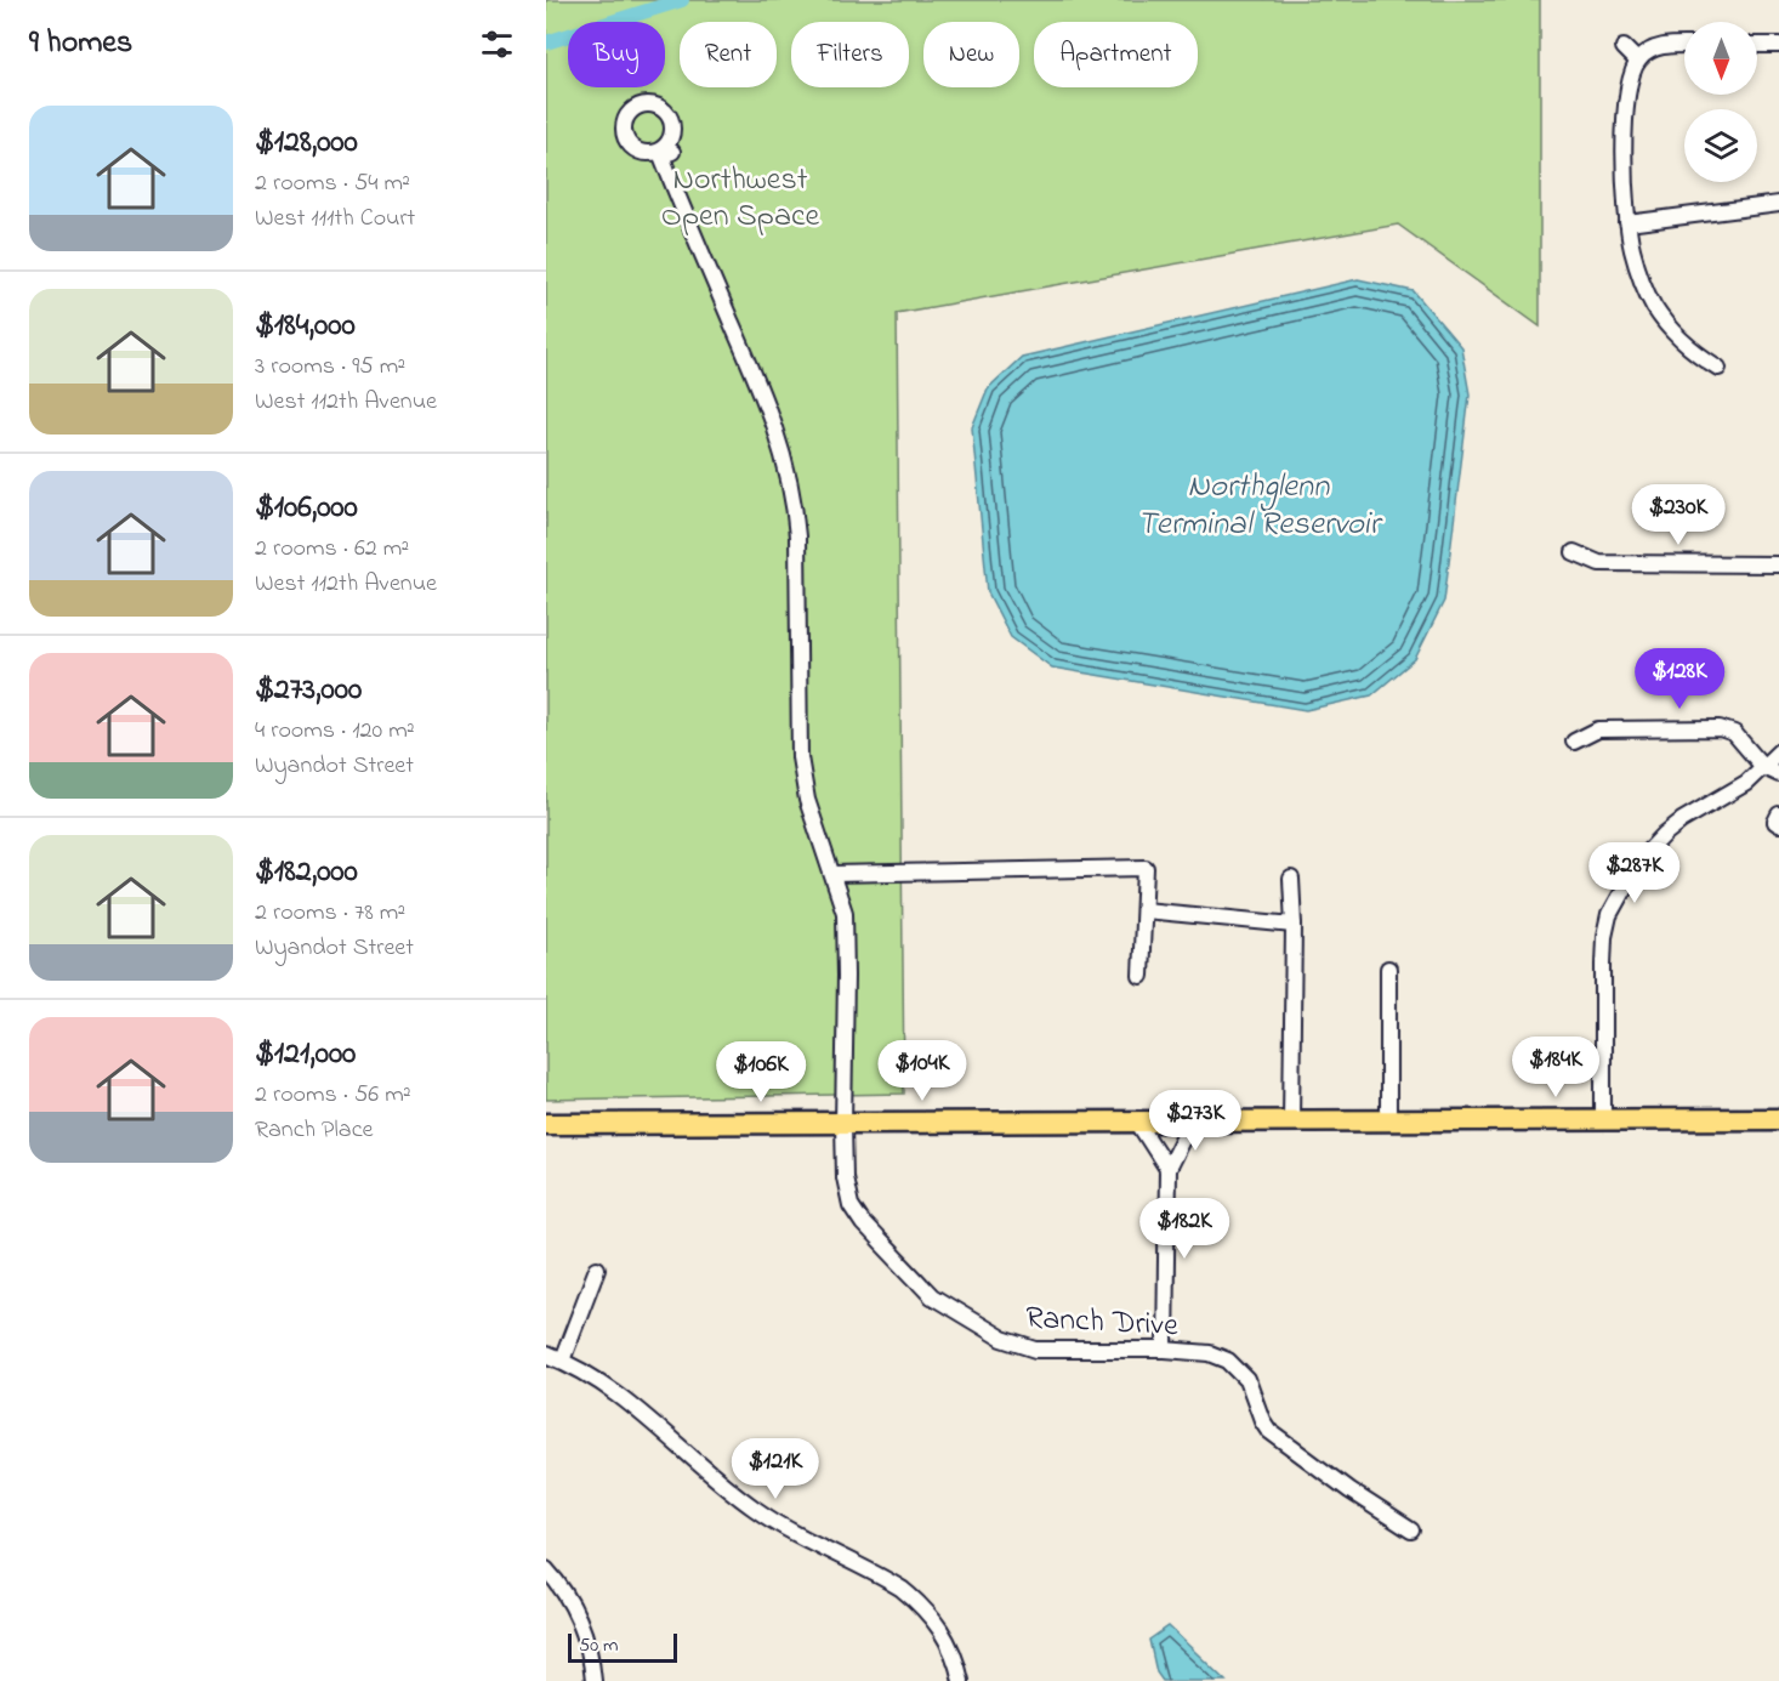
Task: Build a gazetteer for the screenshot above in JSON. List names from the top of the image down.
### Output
{
  "streets": {
    "street": ["Ranch Drive"]
  },
  "water": ["Northglenn Terminal Reservoir"],
  "parks": ["Northwest Open Space"],
  "scale_bar": "50 m",
  "north": "bottom",
  "page": {
    "heading": "9 homes",
    "chip": [
      "Buy",
      "Rent",
      "Filters",
      "New",
      "Apartment"
    ],
    "list": [
      {
        "name": "$128,000",
        "note": "2 rooms · 54 m² · West 111th Court"
      },
      {
        "name": "$184,000",
        "note": "3 rooms · 95 m² · West 112th Avenue"
      },
      {
        "name": "$106,000",
        "note": "2 rooms · 62 m² · West 112th Avenue"
      },
      {
        "name": "$273,000",
        "note": "4 rooms · 120 m² · Wyandot Street"
      },
      {
        "name": "$182,000",
        "note": "2 rooms · 78 m² · Wyandot Street"
      },
      {
        "name": "$121,000",
        "note": "2 rooms · 56 m² · Ranch Place"
      }
    ],
    "price": [
      "$230K",
      "$128K",
      "$287K",
      "$184K",
      "$104K",
      "$106K",
      "$273K",
      "$182K",
      "$121K"
    ],
    "scale": "50 m"
  }
}
